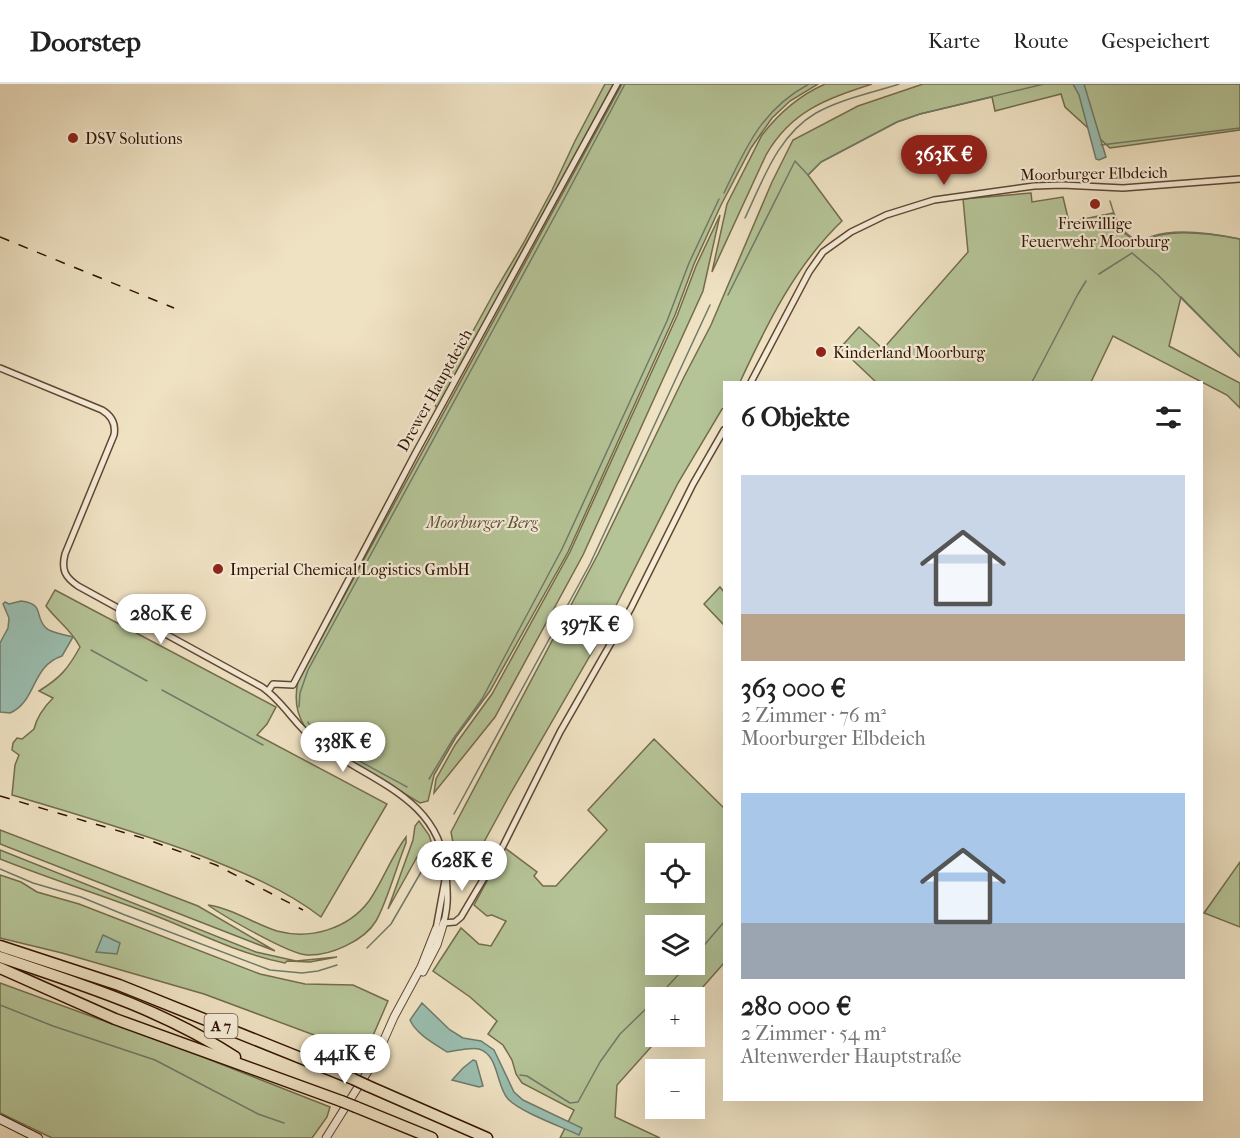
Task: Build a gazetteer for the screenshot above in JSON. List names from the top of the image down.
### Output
{
  "streets": {
    "highway": ["A 7"],
    "street": ["Moorburger Elbdeich", "Drewer Hauptdeich"]
  },
  "parks": ["Moorburger Berg"],
  "places": [
    "DSV Solutions",
    "Freiwillige Feuerwehr Moorburg",
    "Kinderland Moorburg",
    "Imperial Chemical Logistics GmbH"
  ],
  "page": {
    "header": "Doorstep",
    "nav": ["Karte", "Route", "Gespeichert"],
    "price": [
      "363K €",
      "280K €",
      "397K €",
      "338K €",
      "628K €",
      "441K €"
    ],
    "heading": "6 Objekte",
    "list": [
      {
        "name": "363 000 €",
        "note": "2 Zimmer · 76 m² · Moorburger Elbdeich"
      },
      {
        "name": "280 000 €",
        "note": "2 Zimmer · 54 m² · Altenwerder Hauptstraße"
      }
    ],
    "map_buttons": ["+", "−"]
  }
}
